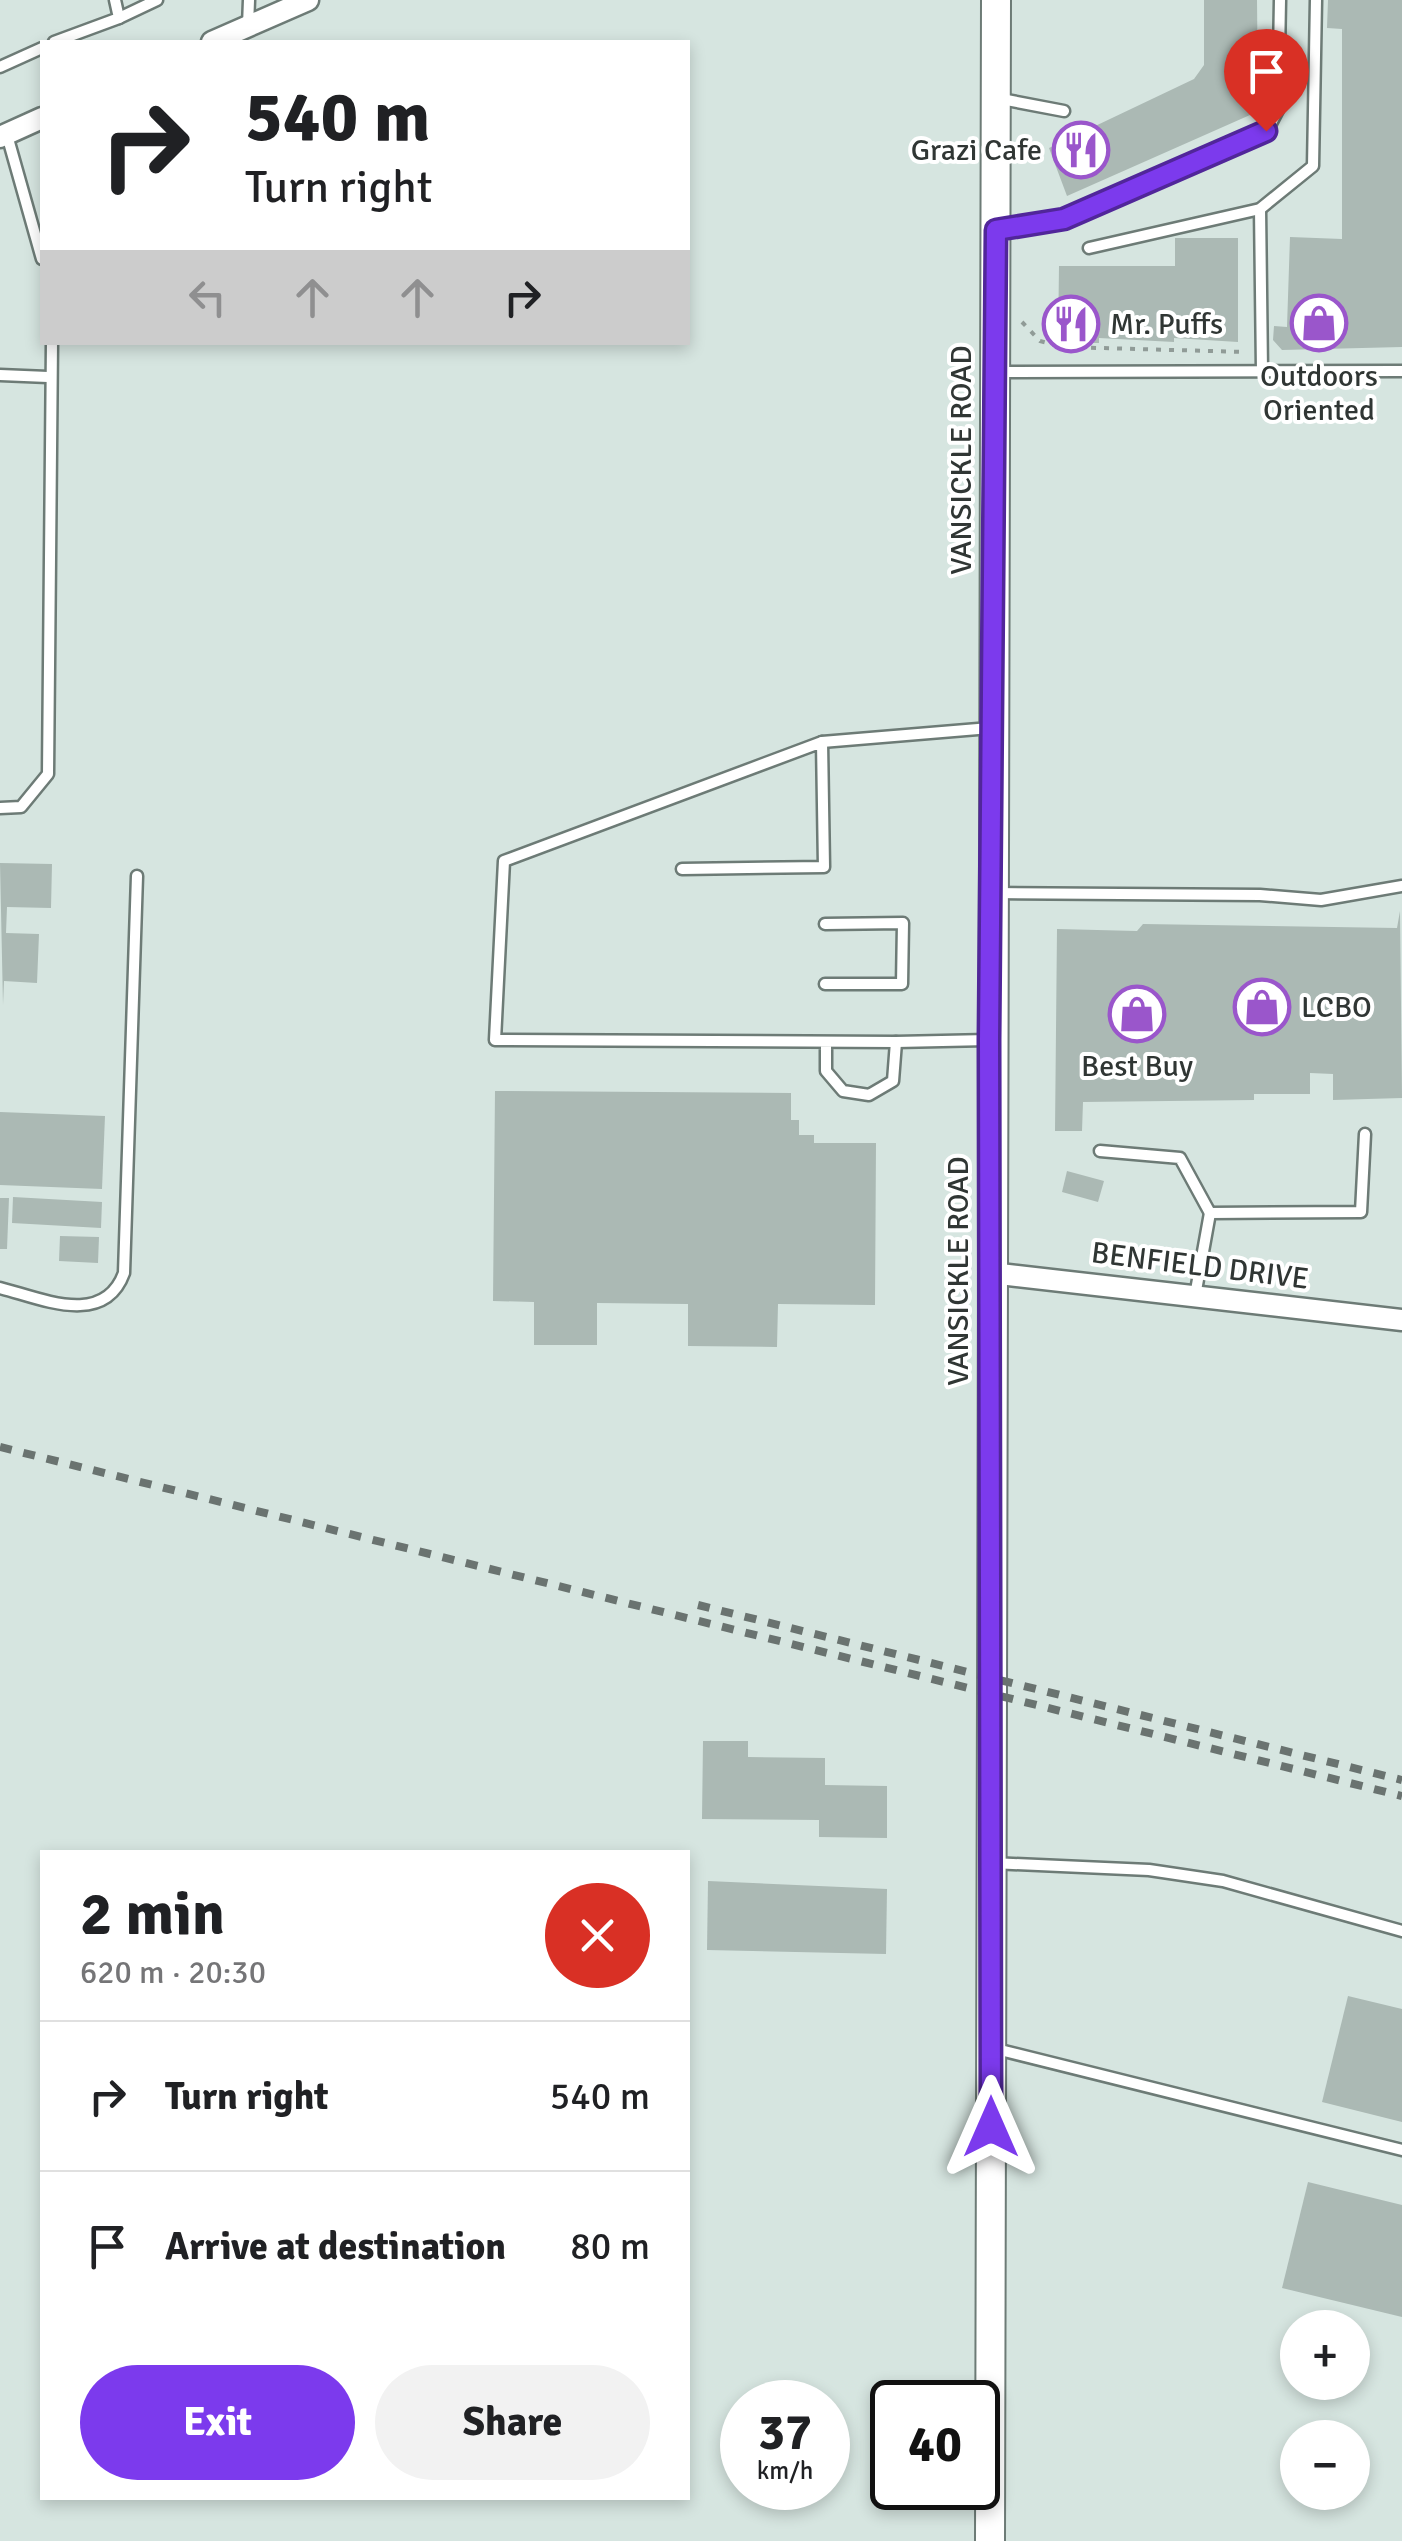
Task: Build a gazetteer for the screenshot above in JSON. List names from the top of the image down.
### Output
{
  "streets": {
    "street": ["VANSICKLE ROAD", "BENFIELD DRIVE"]
  },
  "crossings": [
    ["VANSICKLE ROAD", "BENFIELD DRIVE"]
  ],
  "places": {
    "restaurant": ["Grazi Cafe", "Mr. Puffs"],
    "shop": ["Outdoors Oriented", "LCBO", "Best Buy"]
  },
  "page": {
    "turn": ["540 m", "Turn right"],
    "heading": ["2 min", "620 m · 20:30"],
    "list": [
      {
        "name": "Turn right",
        "value": "540 m"
      },
      {
        "name": "Arrive at destination",
        "value": "80 m"
      }
    ],
    "map_buttons": ["+", "−"],
    "buttons": ["Exit", "Share"],
    "speed": "37 km/h",
    "limit": "40"
  }
}
